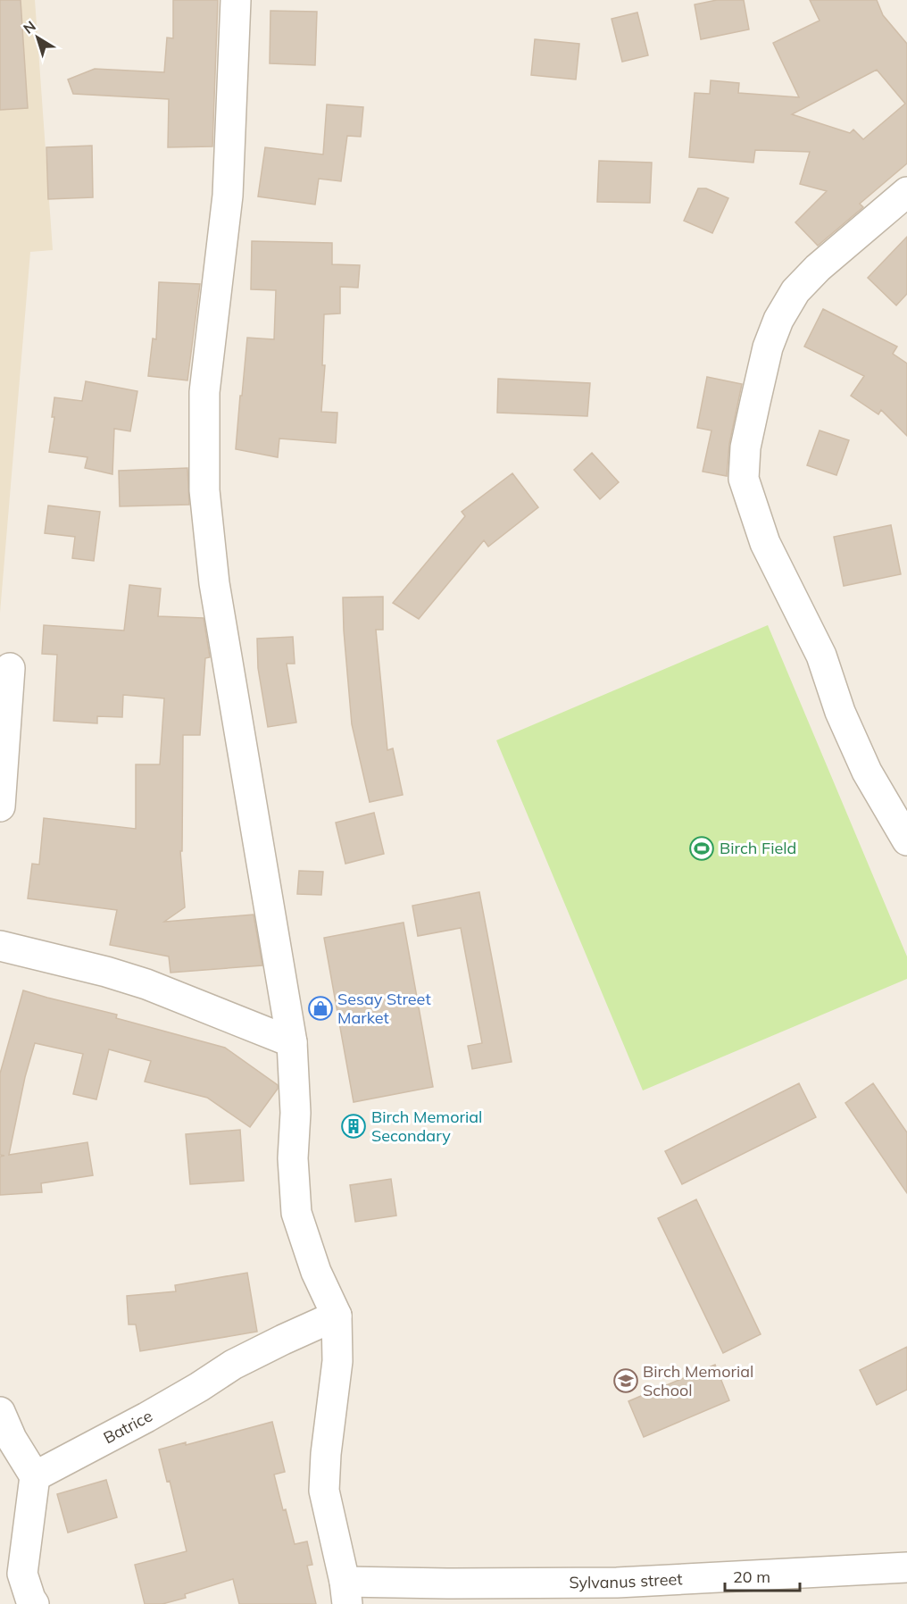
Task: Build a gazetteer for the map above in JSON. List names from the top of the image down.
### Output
{
  "streets": {
    "street": ["Batrice", "Sylvanus street"]
  },
  "places": {
    "sports": ["Birch Field"],
    "shop": ["Sesay Street Market"],
    "building": ["Birch Memorial Secondary"],
    "school or university": ["Birch Memorial School"]
  },
  "scale_bar": "20 m",
  "north": "top left"
}
